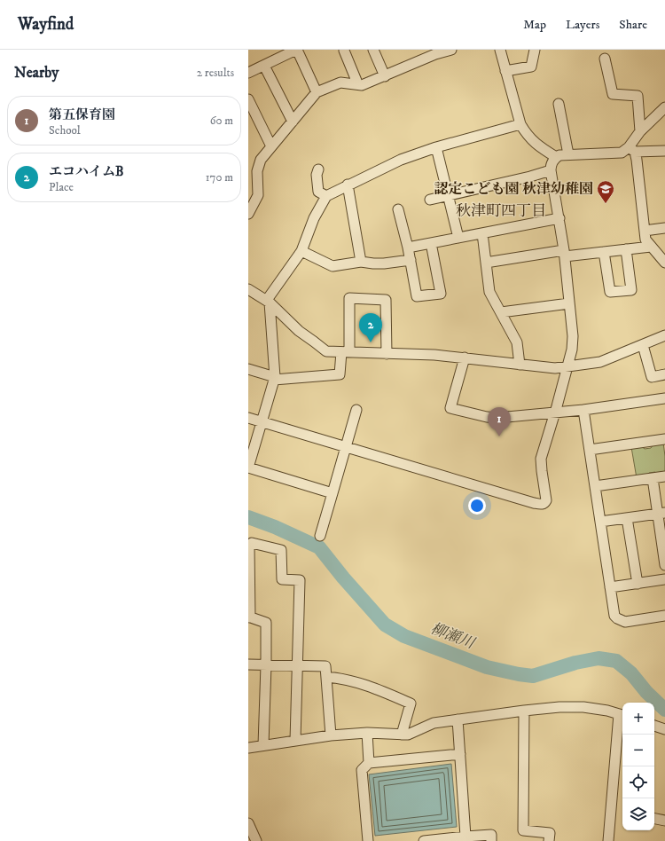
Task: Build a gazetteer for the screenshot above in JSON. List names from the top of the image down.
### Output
{
  "districts": ["秋津町四丁目"],
  "water": ["柳瀬川"],
  "places": {
    "school or university": ["認定こども園 秋津幼稚園"]
  },
  "page": {
    "header": "Wayfind",
    "nav": ["Map", "Layers", "Share"],
    "heading": ["Nearby", "2 results"],
    "list": [
      {
        "mark": "1",
        "name": "第五保育園",
        "note": "School",
        "value": "60 m"
      },
      {
        "mark": "2",
        "name": "エコハイムB",
        "note": "Place",
        "value": "170 m"
      }
    ],
    "pins": ["2", "1"],
    "map_buttons": ["+", "−"]
  }
}
